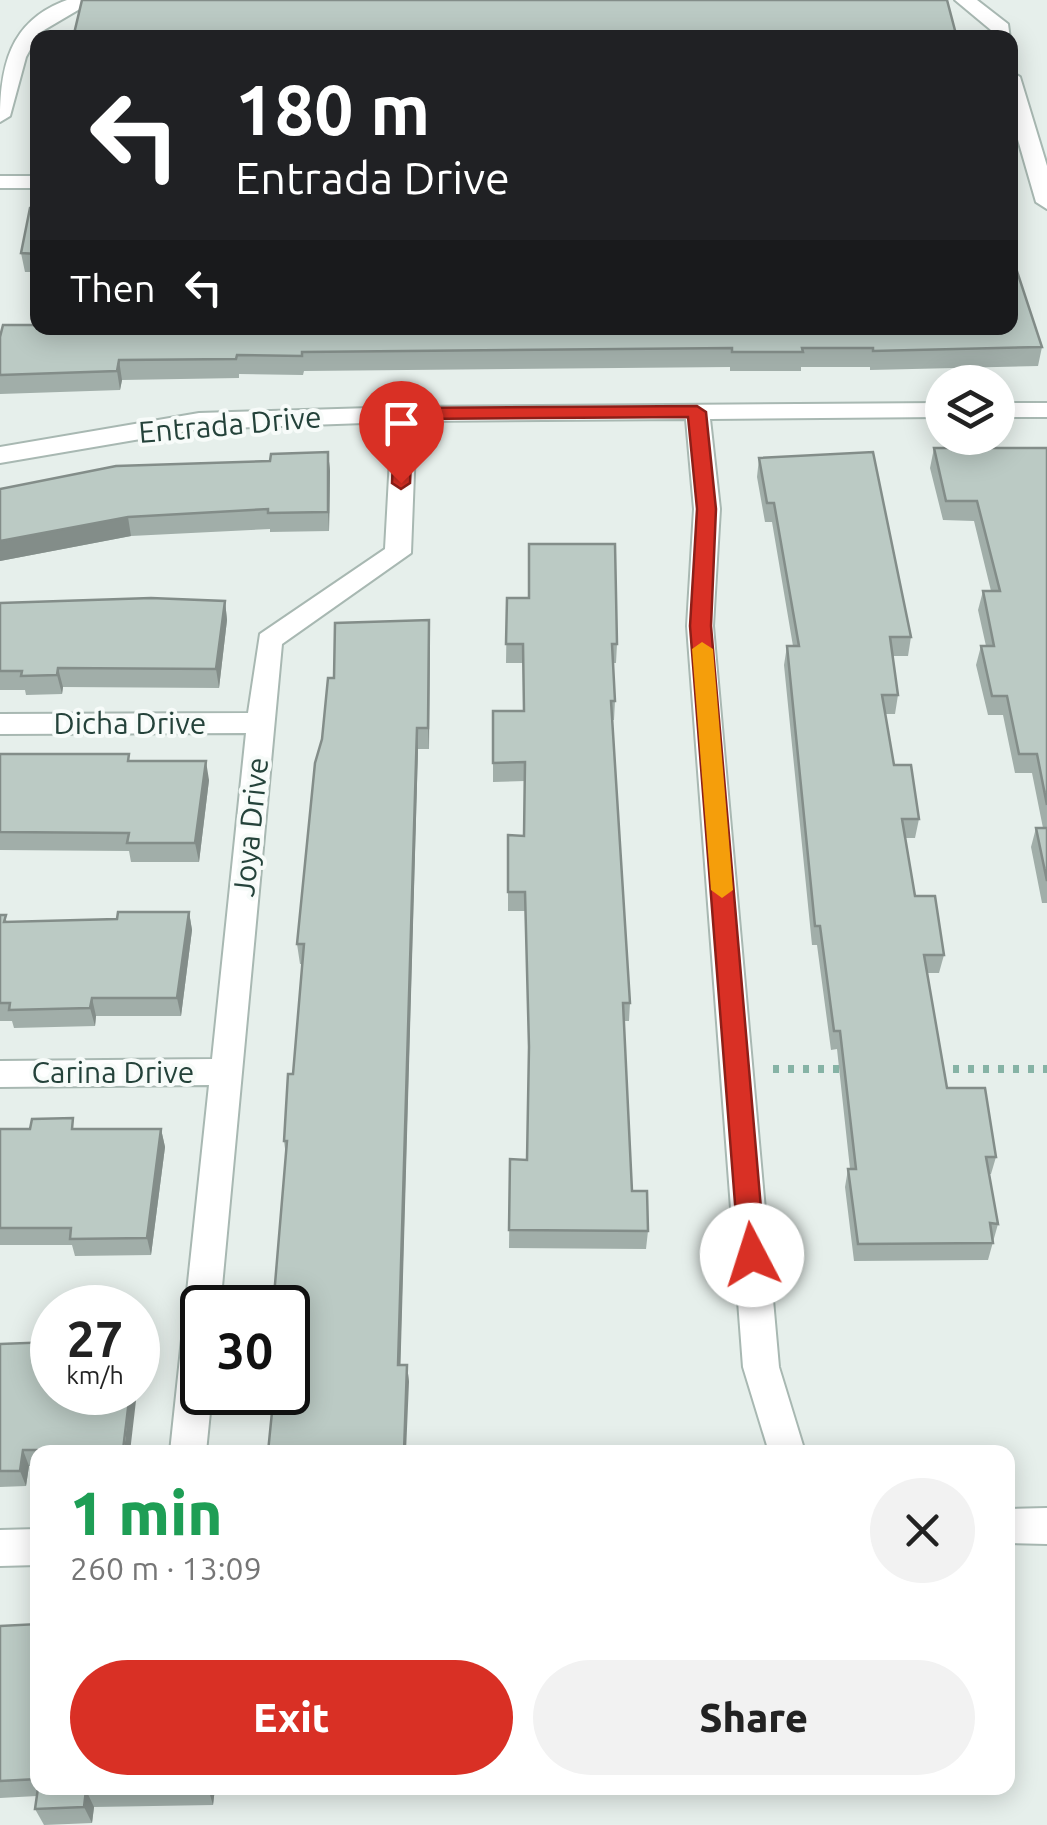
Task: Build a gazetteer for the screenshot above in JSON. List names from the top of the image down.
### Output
{
  "streets": {
    "street": [
      "Entrada Drive",
      "Dicha Drive",
      "Joya Drive",
      "Carina Drive"
    ]
  },
  "crossings": [
    ["Entrada Drive", "Joya Drive"],
    ["Dicha Drive", "Joya Drive"],
    ["Joya Drive", "Carina Drive"]
  ],
  "page": {
    "turn": ["180 m", "Entrada Drive"],
    "then": "Then",
    "speed": "27 km/h",
    "limit": "30",
    "heading": ["1 min", "260 m · 13:09"],
    "buttons": ["Exit", "Share"]
  }
}
